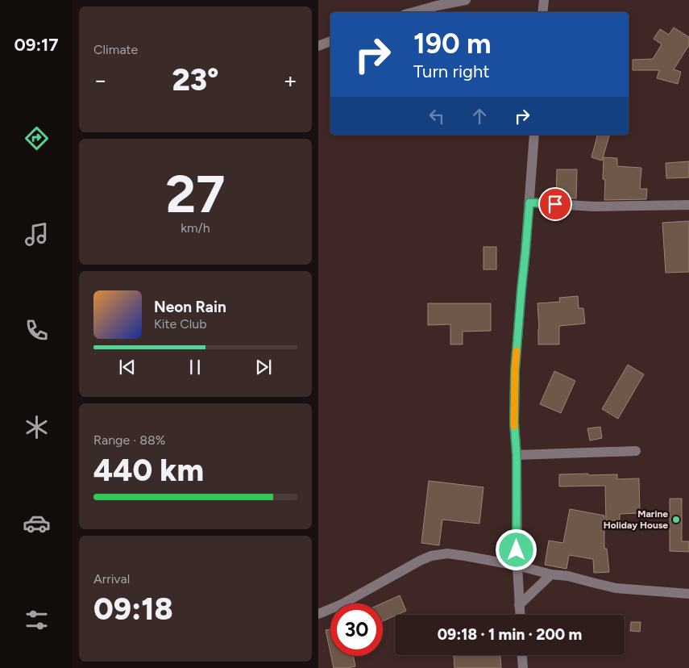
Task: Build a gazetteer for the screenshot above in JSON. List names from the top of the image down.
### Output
{
  "places": ["Marine Holiday House"],
  "page": {
    "tabs": "09:17",
    "tile": [
      "Climate",
      ["27", "km/h"],
      ["Range · 88%", "440 km"],
      ["Arrival", "09:18"]
    ],
    "turn": ["190 m", "Turn right"],
    "heat": ["−", "23°", "+"],
    "song": ["Neon Rain", "Kite Club"],
    "limit": "30",
    "trip": "09:18 · 1 min · 200 m"
  }
}
